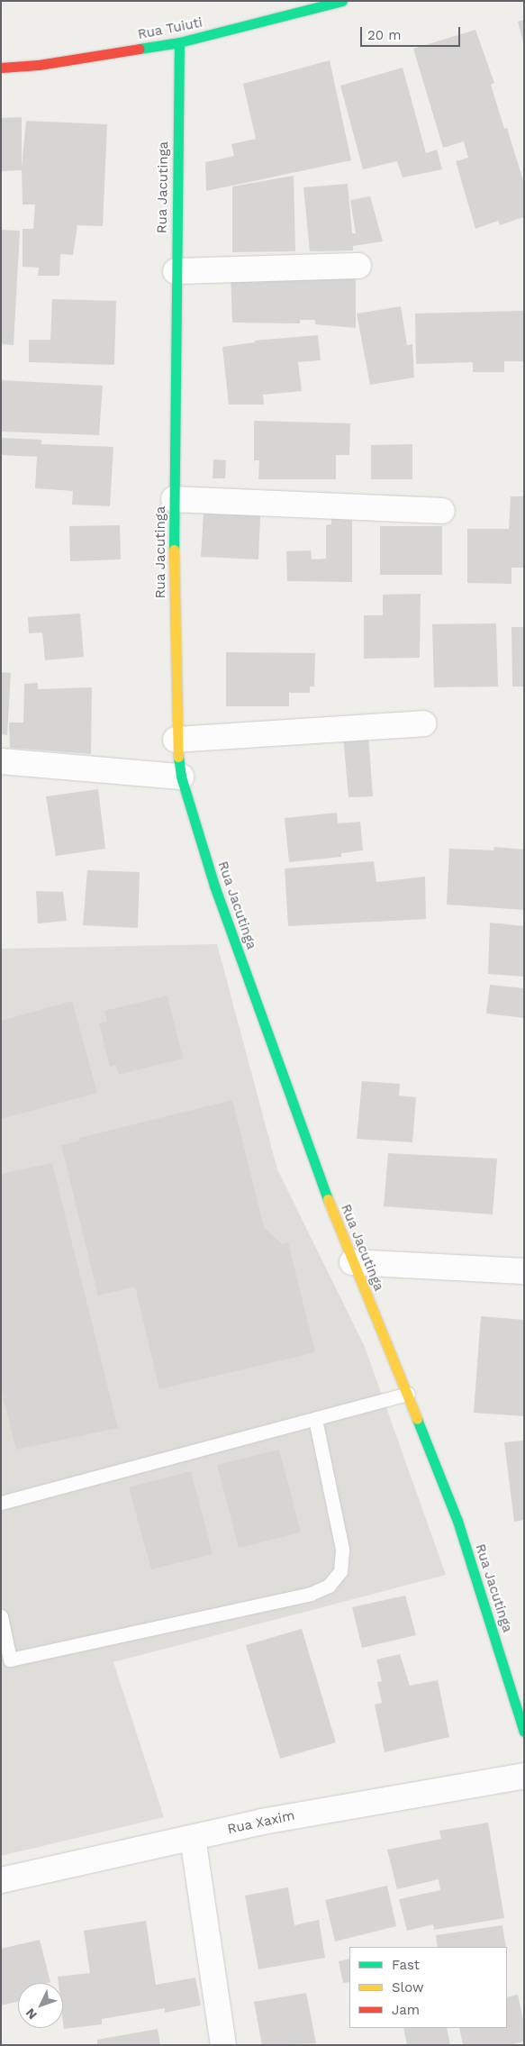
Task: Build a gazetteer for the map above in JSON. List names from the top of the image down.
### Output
{
  "streets": {
    "street": ["Rua Tuiuti", "Rua Jacutinga", "Rua Xaxim"]
  },
  "crossings": [
    ["Rua Tuiuti", "Rua Jacutinga"]
  ],
  "legend": ["Fast", "Slow", "Jam"],
  "scale_bar": "20 m",
  "north": "bottom left"
}
